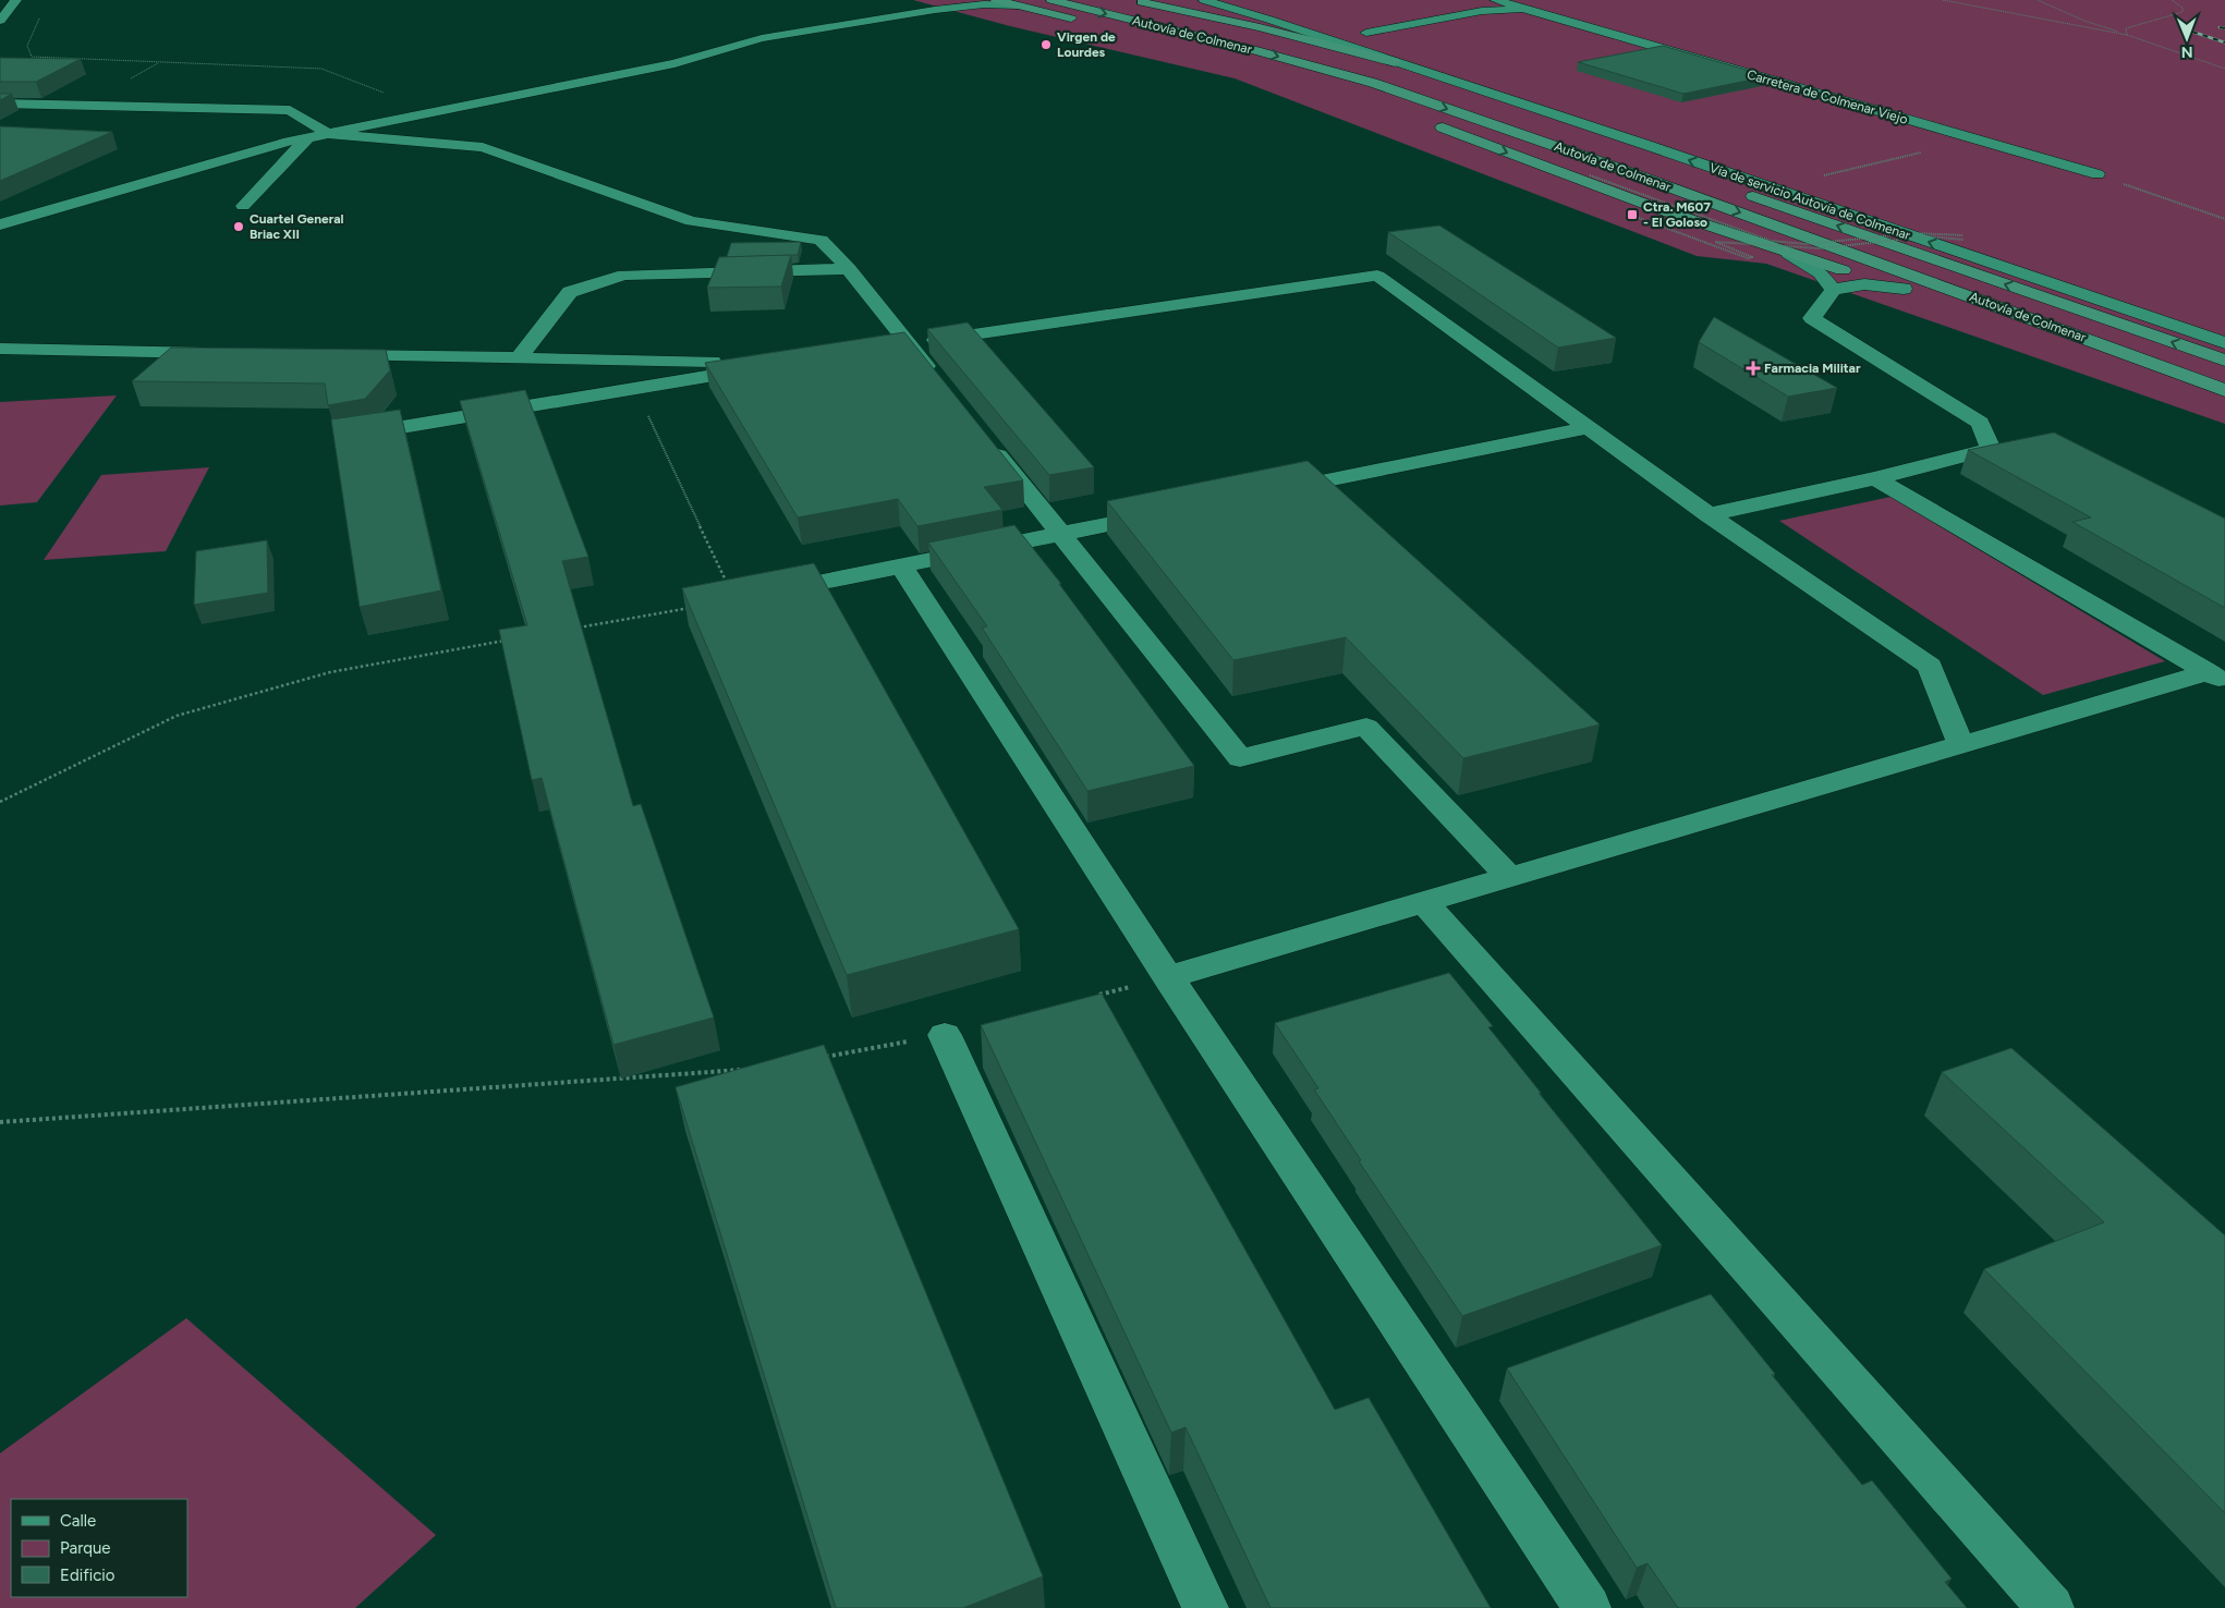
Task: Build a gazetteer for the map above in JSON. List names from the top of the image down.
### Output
{
  "streets": {
    "highway": ["Autovía de Colmenar"],
    "street": ["Carretera de Colmenar Viejo", "Vía de servicio Autovía de Colmenar"]
  },
  "places": {
    "other": ["Virgen de Lourdes", "Cuartel General Briac XII"],
    "transit": ["Ctra. M607 - El Goloso"],
    "health": ["Farmacia Militar"]
  },
  "legend": ["Calle", "Parque", "Edificio"],
  "north": "bottom"
}
